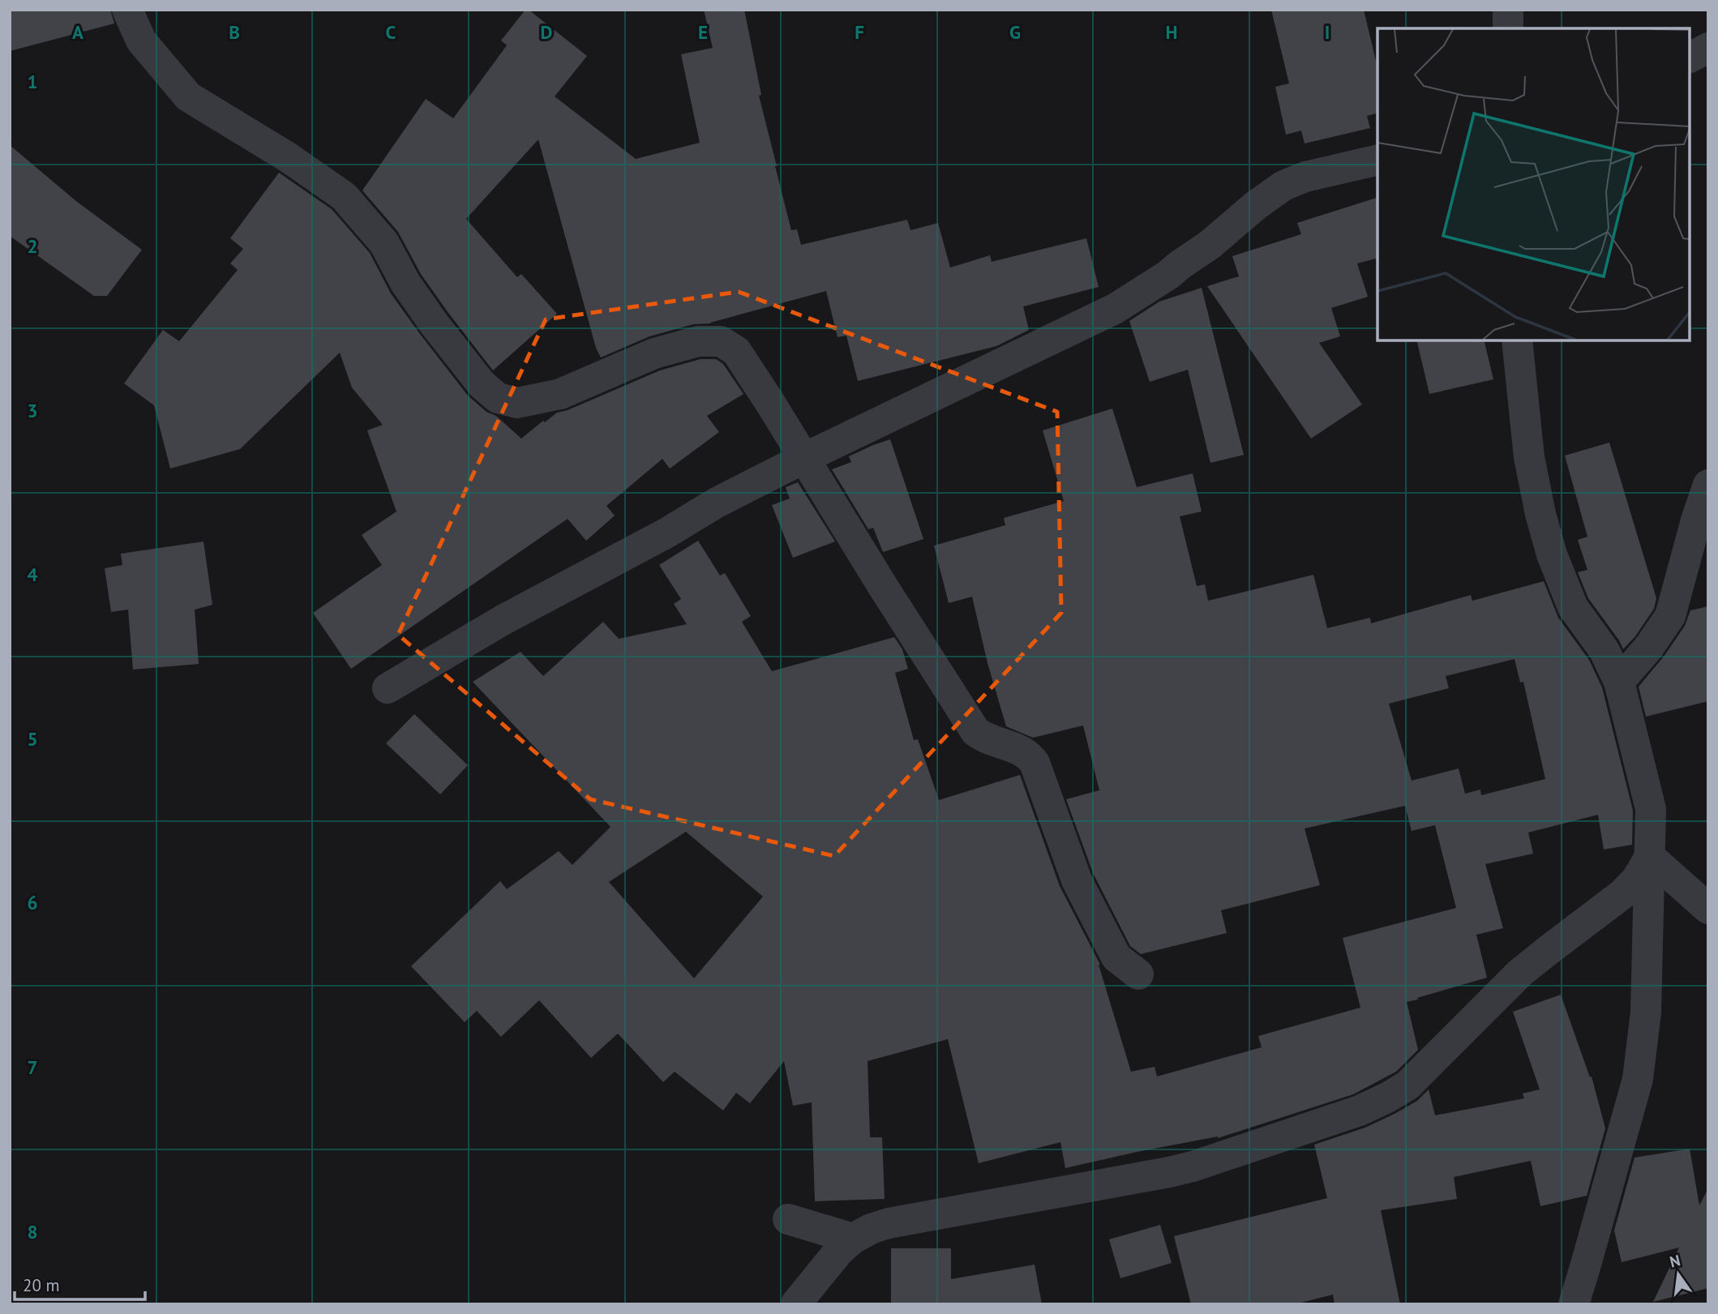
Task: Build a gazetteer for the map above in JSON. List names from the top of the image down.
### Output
{
  "scale_bar": "20 m",
  "north": "top",
  "grid": {
    "columns": [
      "A",
      "B",
      "C",
      "D",
      "E",
      "F",
      "G",
      "H",
      "I"
    ],
    "rows": [
      "1",
      "2",
      "3",
      "4",
      "5",
      "6",
      "7",
      "8"
    ]
  }
}
